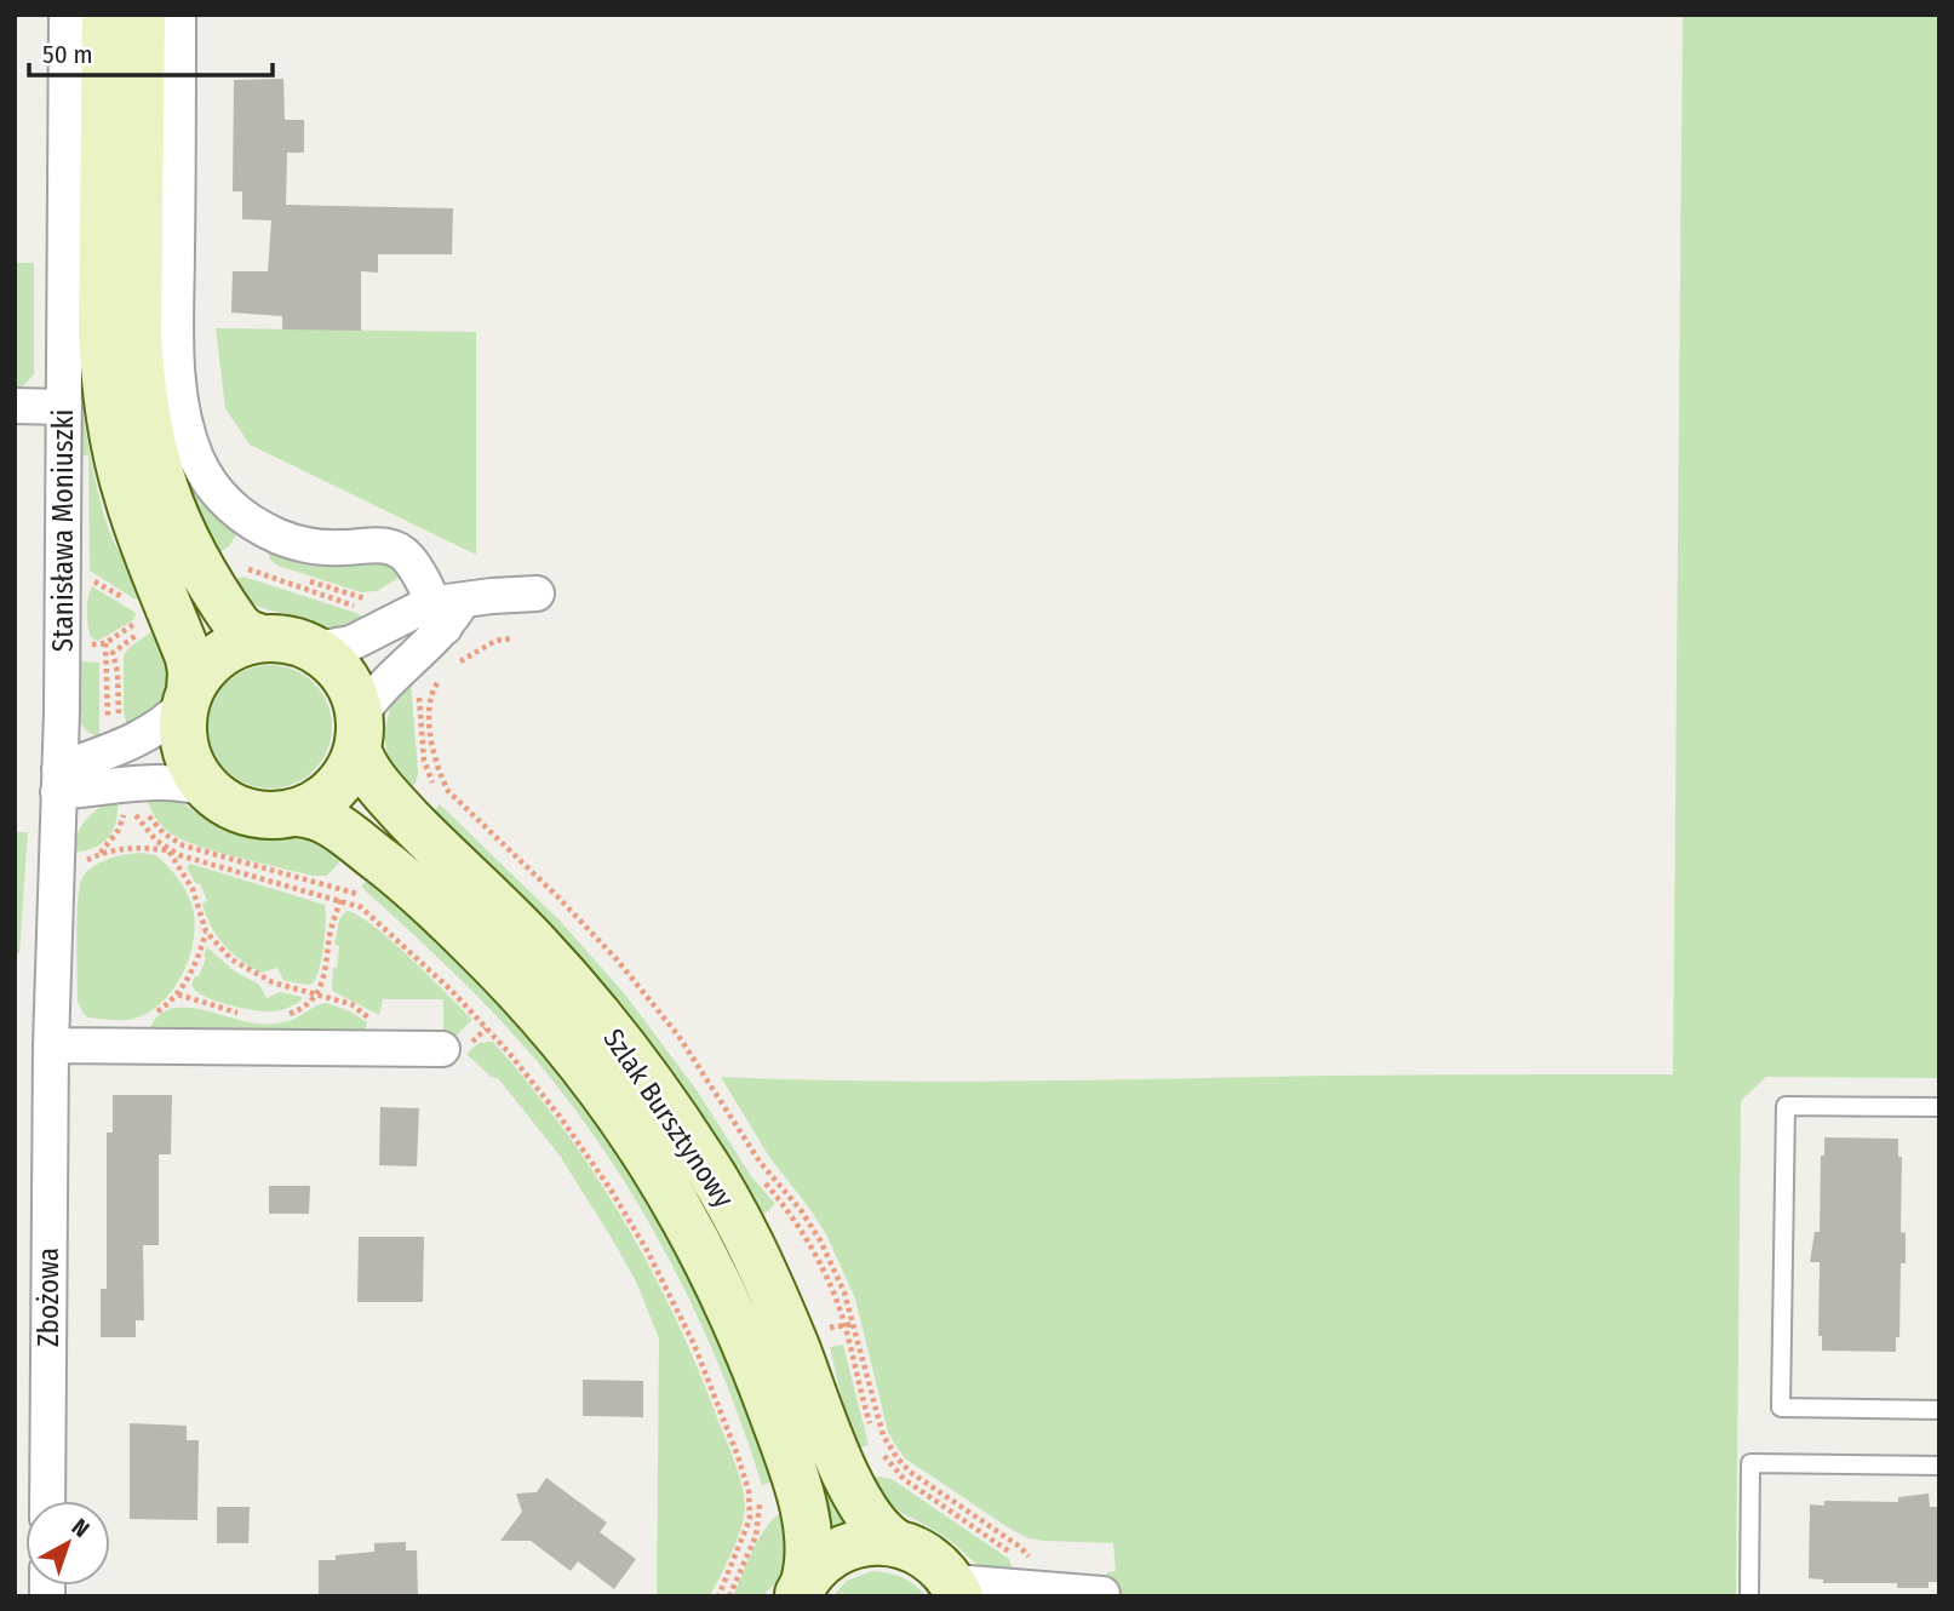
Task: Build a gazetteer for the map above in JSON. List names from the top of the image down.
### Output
{
  "streets": {
    "main road": ["Stanisława Moniuszki", "Szlak Bursztynowy"],
    "street": ["Zbożowa"]
  },
  "crossings": [
    ["Stanisława Moniuszki", "Szlak Bursztynowy"],
    ["Stanisława Moniuszki", "Zbożowa"]
  ],
  "scale_bar": "50 m",
  "north": "top right"
}
